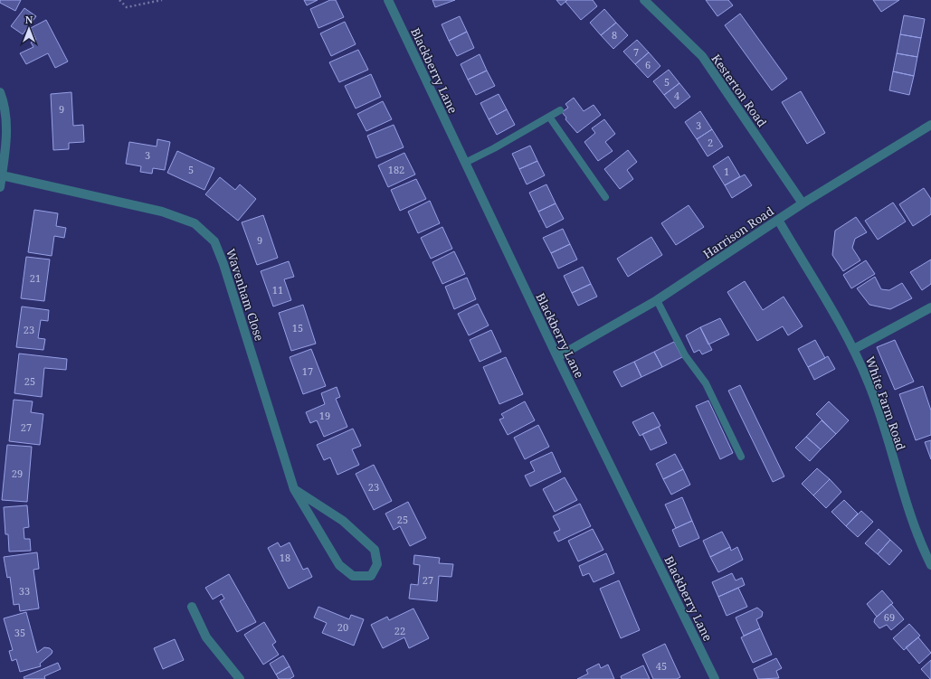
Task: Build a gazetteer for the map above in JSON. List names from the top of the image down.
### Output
{
  "streets": {
    "street": [
      "Blackberry Lane",
      "Kesterton Road",
      "Harrison Road",
      "Wavenham Close",
      "White Farm Road"
    ]
  },
  "crossings": [
    ["Blackberry Lane", "Harrison Road"],
    ["Kesterton Road", "Harrison Road"],
    ["Harrison Road", "White Farm Road"]
  ],
  "house_numbers": [
    "8",
    "7",
    "6",
    "5",
    "4",
    "9",
    "3",
    "2",
    "3",
    "5",
    "182",
    "1",
    "9",
    "21",
    "11",
    "15",
    "23",
    "17",
    "25",
    "19",
    "27",
    "29",
    "23",
    "25",
    "18",
    "27",
    "33",
    "69",
    "20",
    "22",
    "35",
    "45"
  ],
  "north": "top"
}
